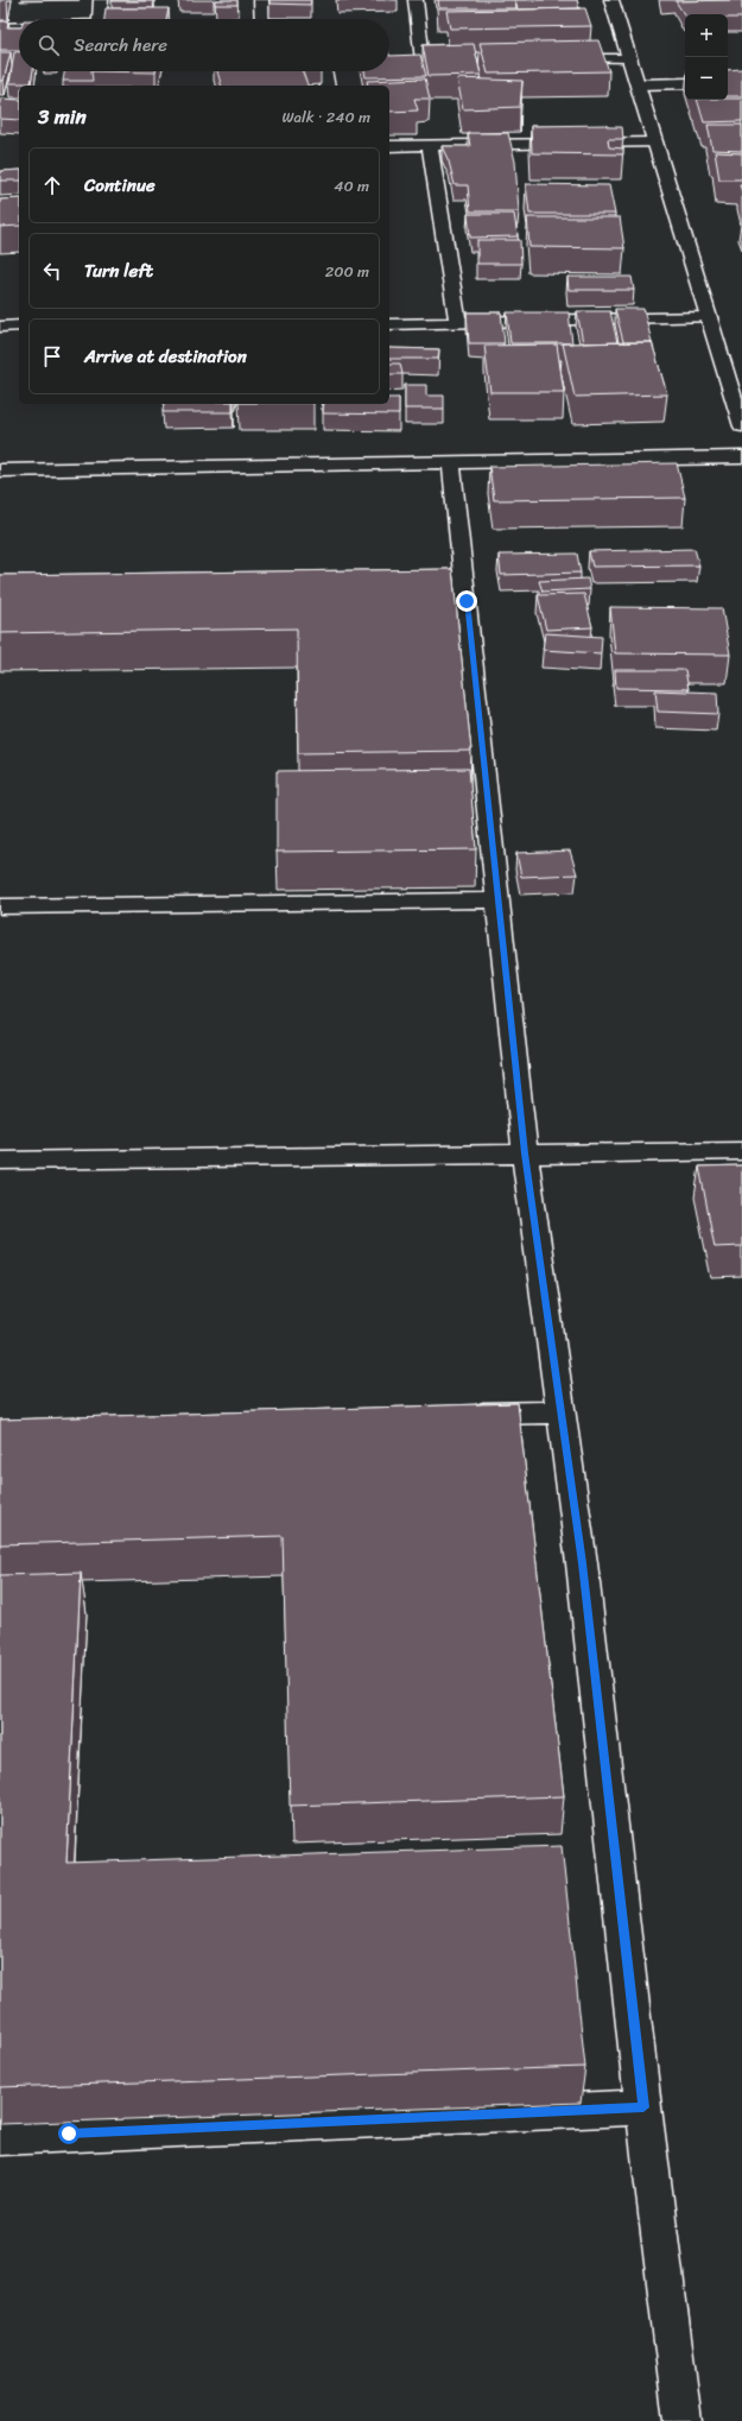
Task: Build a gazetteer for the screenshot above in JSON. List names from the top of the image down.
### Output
{
  "page": {
    "map_buttons": ["+", "−"],
    "search": "Search here",
    "heading": ["3 min", "Walk · 240 m"],
    "list": [
      ["Continue", "40 m"],
      ["Turn left", "200 m"],
      "Arrive at destination"
    ]
  }
}
